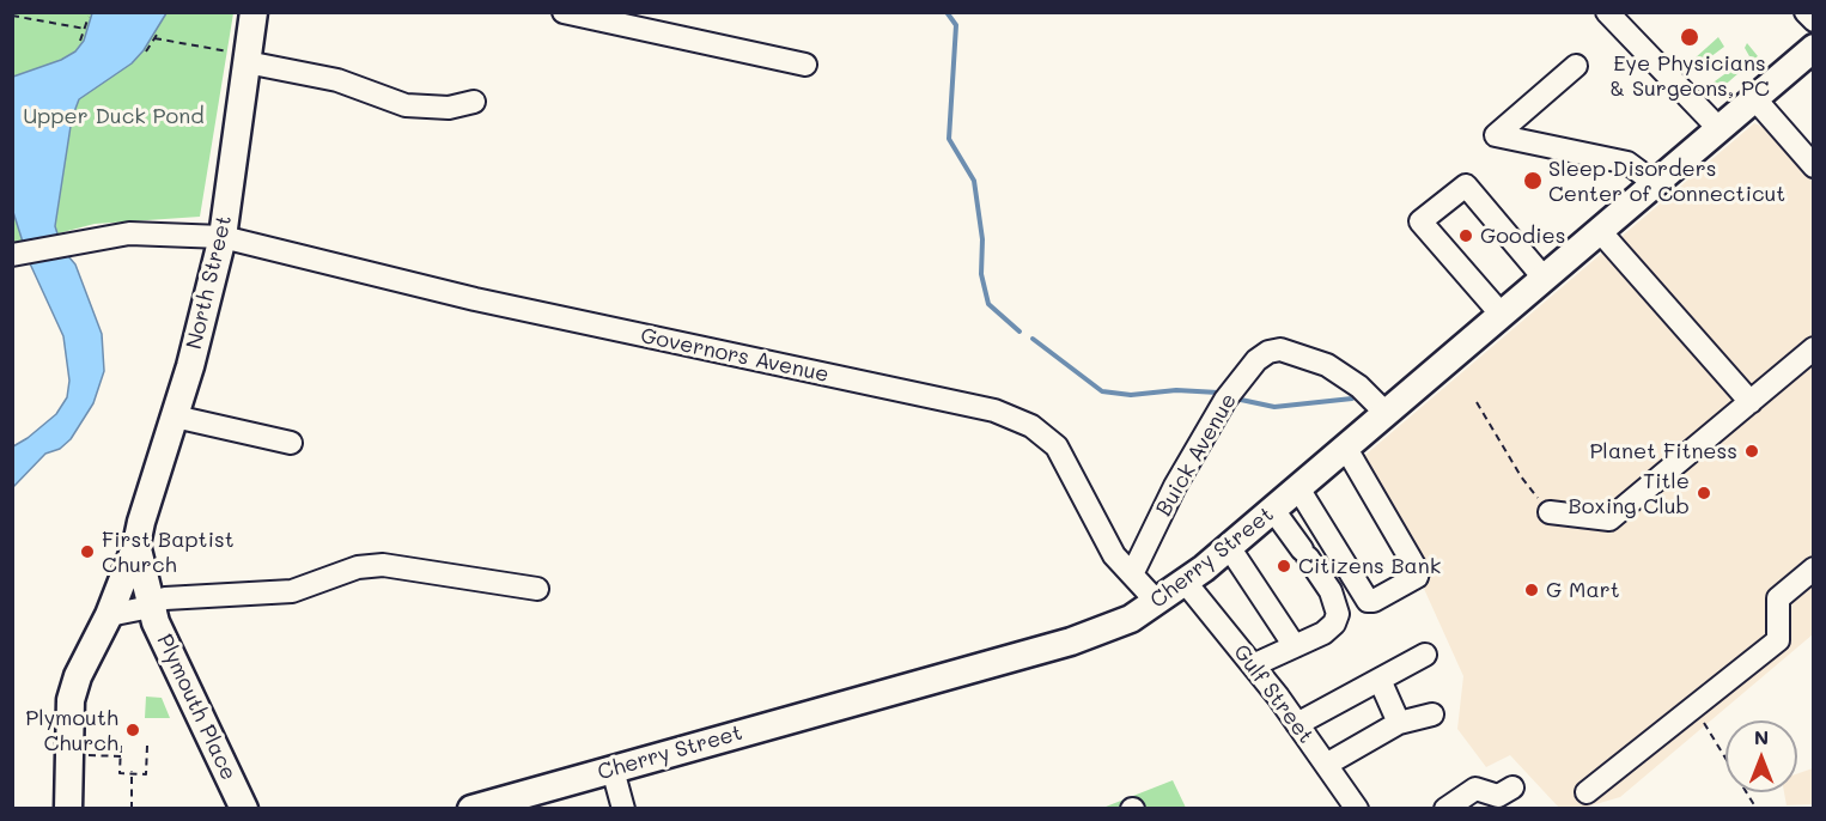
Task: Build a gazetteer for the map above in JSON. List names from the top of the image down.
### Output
{
  "streets": {
    "main road": ["North Street", "Cherry Street", "Plymouth Place"],
    "street": ["Governors Avenue", "Buick Avenue", "Gulf Street"]
  },
  "crossings": [
    ["North Street", "Governors Avenue"],
    ["North Street", "Plymouth Place"],
    ["Governors Avenue", "Buick Avenue"],
    ["Governors Avenue", "Cherry Street"],
    ["Buick Avenue", "Cherry Street"],
    ["Cherry Street", "Gulf Street"]
  ],
  "parks": ["Upper Duck Pond"],
  "places": [
    "Eye Physicians & Surgeons, PC",
    "Sleep Disorders Center of Connecticut",
    "Goodies",
    "Planet Fitness",
    "Title Boxing Club",
    "First Baptist Church",
    "Citizens Bank",
    "G Mart",
    "Plymouth Church"
  ],
  "north": "top"
}
